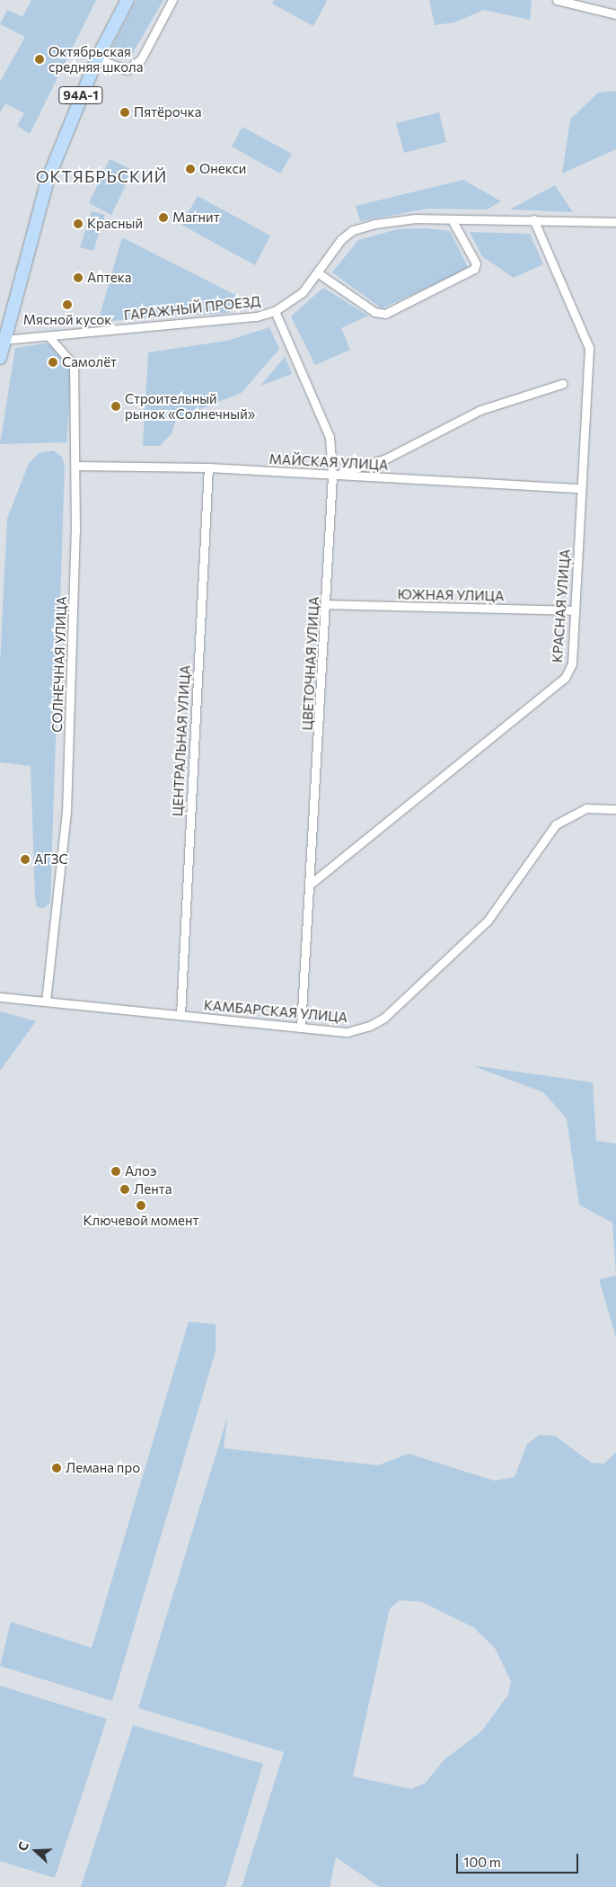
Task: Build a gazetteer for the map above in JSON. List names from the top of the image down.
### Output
{
  "streets": {
    "main road": ["94А-1"],
    "street": [
      "ГАРАЖНЫЙ ПРОЕЗД",
      "МАЙСКАЯ УЛИЦА",
      "ЮЖНАЯ УЛИЦА",
      "КРАСНАЯ УЛИЦА",
      "ЦВЕТОЧНАЯ УЛИЦА",
      "СОЛНЕЧНАЯ УЛИЦА",
      "ЦЕНТРАЛЬНАЯ УЛИЦА",
      "КАМБАРСКАЯ УЛИЦА"
    ]
  },
  "crossings": [
    ["94А-1", "ГАРАЖНЫЙ ПРОЕЗД"],
    ["ГАРАЖНЫЙ ПРОЕЗД", "КРАСНАЯ УЛИЦА"],
    ["ГАРАЖНЫЙ ПРОЕЗД", "ЦВЕТОЧНАЯ УЛИЦА"],
    ["ГАРАЖНЫЙ ПРОЕЗД", "СОЛНЕЧНАЯ УЛИЦА"],
    ["МАЙСКАЯ УЛИЦА", "КРАСНАЯ УЛИЦА"],
    ["МАЙСКАЯ УЛИЦА", "ЦВЕТОЧНАЯ УЛИЦА"],
    ["МАЙСКАЯ УЛИЦА", "СОЛНЕЧНАЯ УЛИЦА"],
    ["МАЙСКАЯ УЛИЦА", "ЦЕНТРАЛЬНАЯ УЛИЦА"],
    ["ЮЖНАЯ УЛИЦА", "КРАСНАЯ УЛИЦА"],
    ["ЮЖНАЯ УЛИЦА", "ЦВЕТОЧНАЯ УЛИЦА"],
    ["КРАСНАЯ УЛИЦА", "ЦВЕТОЧНАЯ УЛИЦА"],
    ["ЦВЕТОЧНАЯ УЛИЦА", "КАМБАРСКАЯ УЛИЦА"],
    ["СОЛНЕЧНАЯ УЛИЦА", "КАМБАРСКАЯ УЛИЦА"],
    ["ЦЕНТРАЛЬНАЯ УЛИЦА", "КАМБАРСКАЯ УЛИЦА"]
  ],
  "districts": ["ОКТЯБРЬСКИЙ"],
  "places": [
    "Октябрьская средняя школа",
    "Пятёрочка",
    "Онекси",
    "Магнит",
    "Красный",
    "Аптека",
    "Мясной кусок",
    "Самолёт",
    "Строительный рынок «Солнечный»",
    "АГЗС",
    "Алоэ",
    "Лента",
    "Ключевой момент",
    "Лемана про"
  ],
  "scale_bar": "100 m",
  "north": "left"
}
